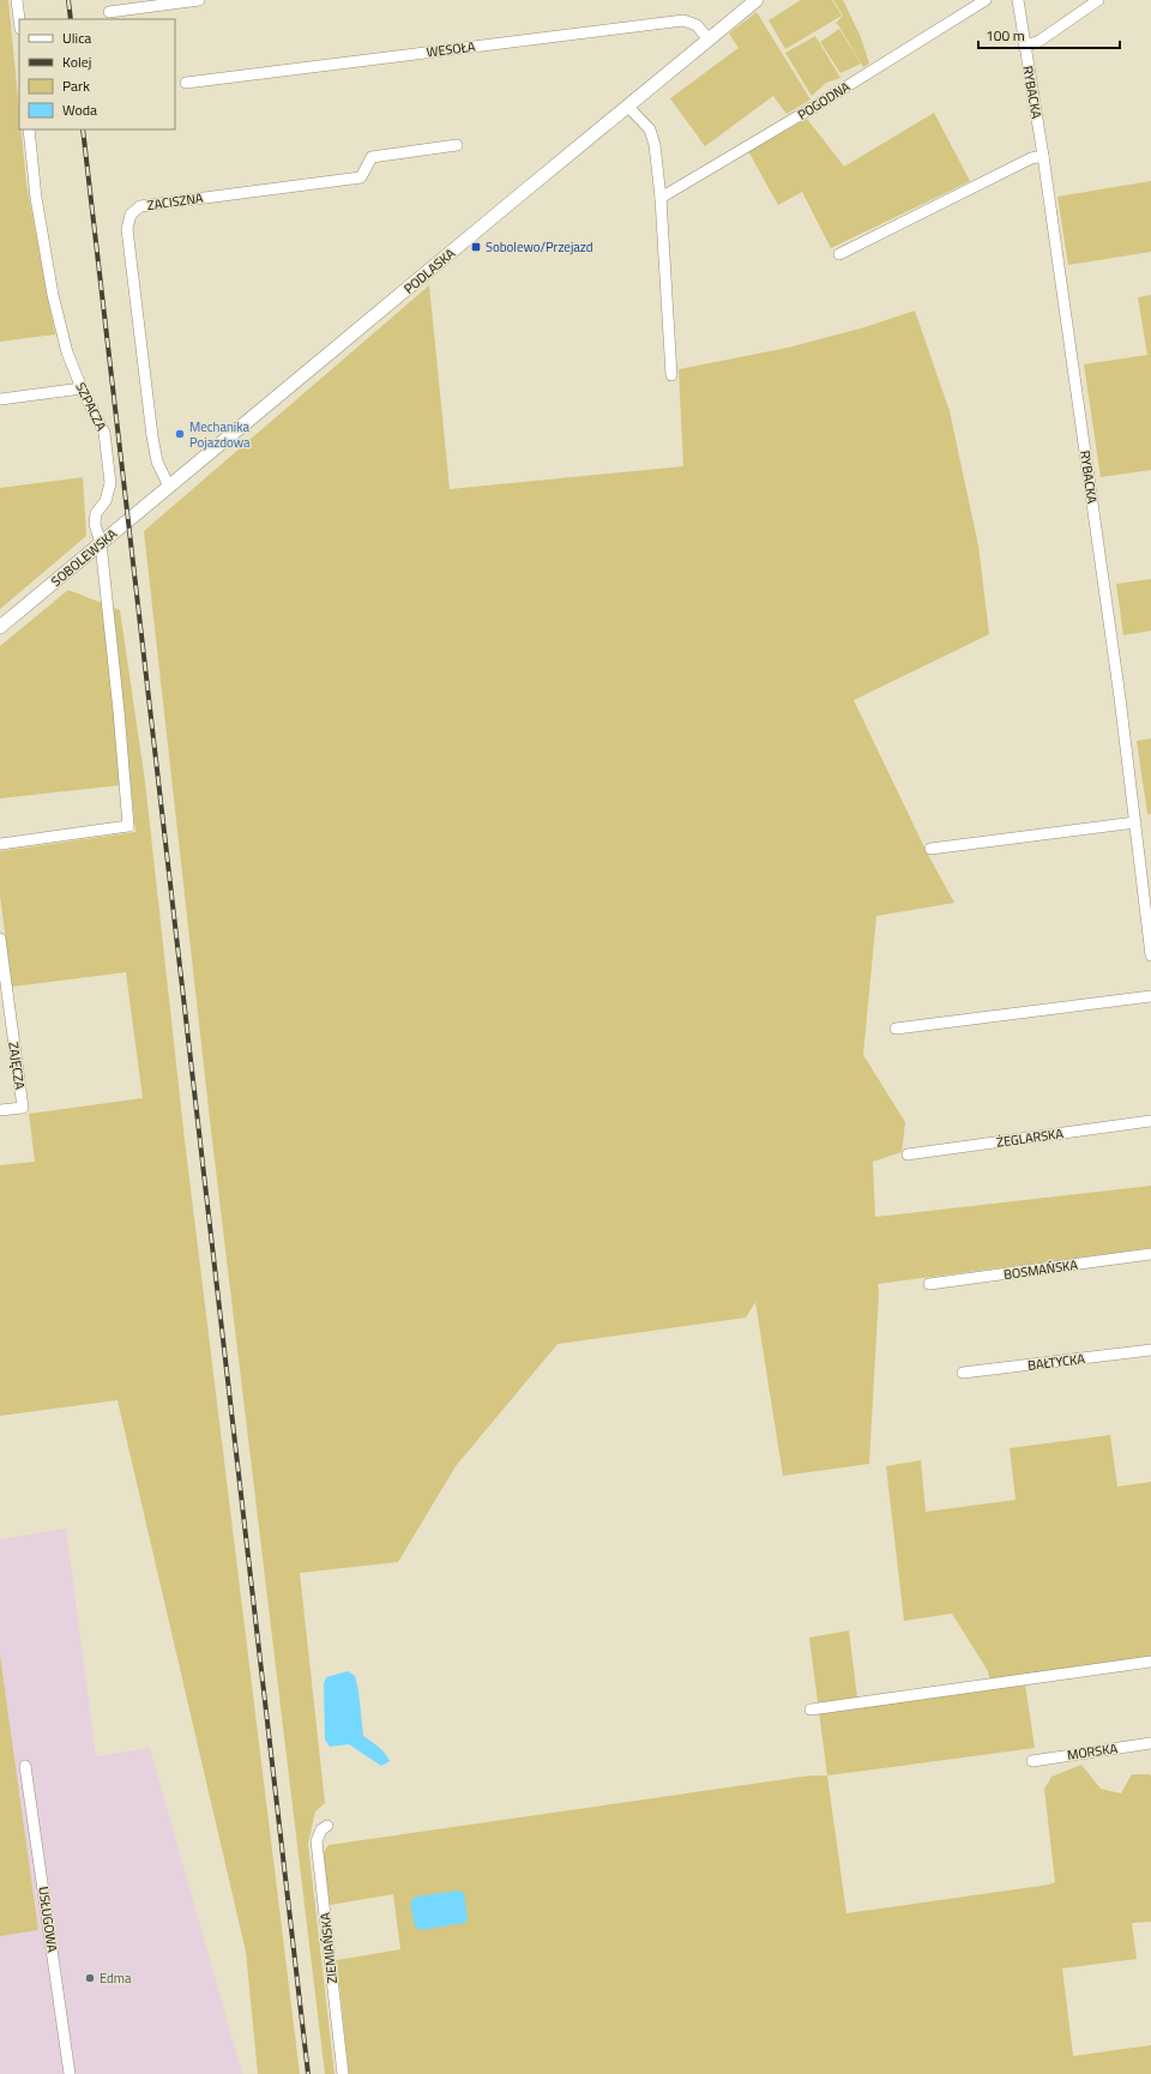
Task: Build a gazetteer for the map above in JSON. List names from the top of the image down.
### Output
{
  "streets": {
    "street": [
      "WESOŁA",
      "RYBACKA",
      "POGODNA",
      "ZACISZNA",
      "PODLASKA",
      "SZPACZA",
      "SOBOLEWSKA",
      "ZAJĘCZA",
      "ŻEGLARSKA",
      "BOSMAŃSKA",
      "BAŁTYCKA",
      "MORSKA",
      "USŁUGOWA",
      "ZIEMIAŃSKA"
    ]
  },
  "crossings": [
    ["WESOŁA", "PODLASKA"],
    ["ZACISZNA", "PODLASKA"],
    ["ZACISZNA", "SOBOLEWSKA"],
    ["PODLASKA", "SOBOLEWSKA"],
    ["SZPACZA", "SOBOLEWSKA"]
  ],
  "places": {
    "transit": ["Sobolewo/Przejazd"],
    "other": ["Mechanika Pojazdowa", "Edma"]
  },
  "legend": [
    "Ulica",
    "Kolej",
    "Park",
    "Woda"
  ],
  "scale_bar": "100 m"
}
